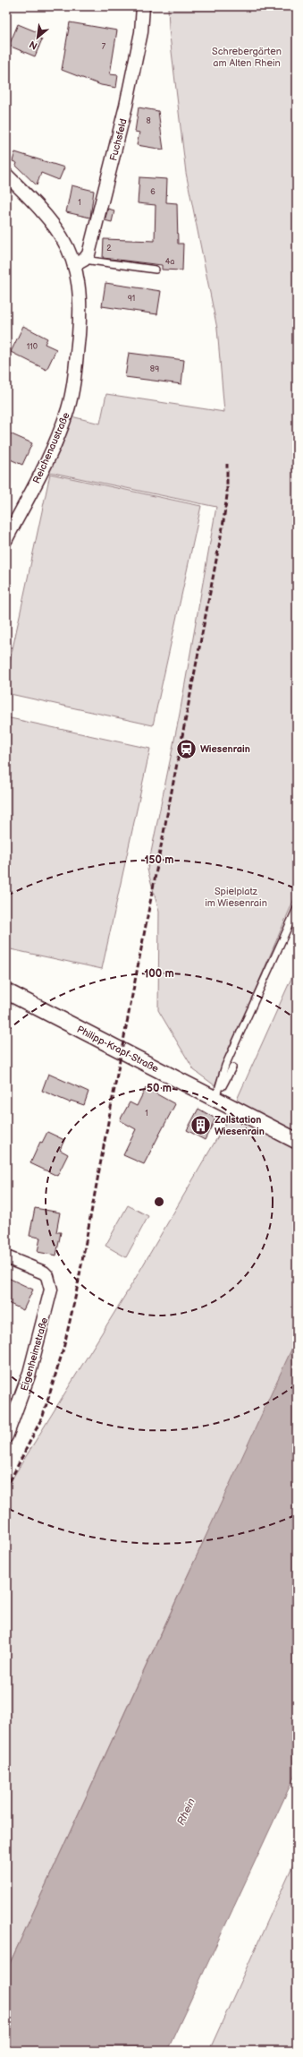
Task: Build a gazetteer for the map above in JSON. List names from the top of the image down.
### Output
{
  "streets": {
    "street": [
      "Fuchsfeld",
      "Reichenaustraße",
      "Philipp-Krapf-Straße",
      "Eigenheimstraße"
    ]
  },
  "crossings": [
    ["Fuchsfeld", "Reichenaustraße"]
  ],
  "water": ["Rhein"],
  "parks": ["Schrebergärten am Alten Rhein", "Spielplatz im Wiesenrain"],
  "places": {
    "station": ["Wiesenrain"],
    "building": ["Zollstation Wiesenrain"]
  },
  "house_numbers": [
    "7",
    "8",
    "6",
    "1",
    "2",
    "4a",
    "91",
    "110",
    "89",
    "1"
  ],
  "north": "bottom left",
  "rings": ["150 m", "100 m", "50 m"]
}
